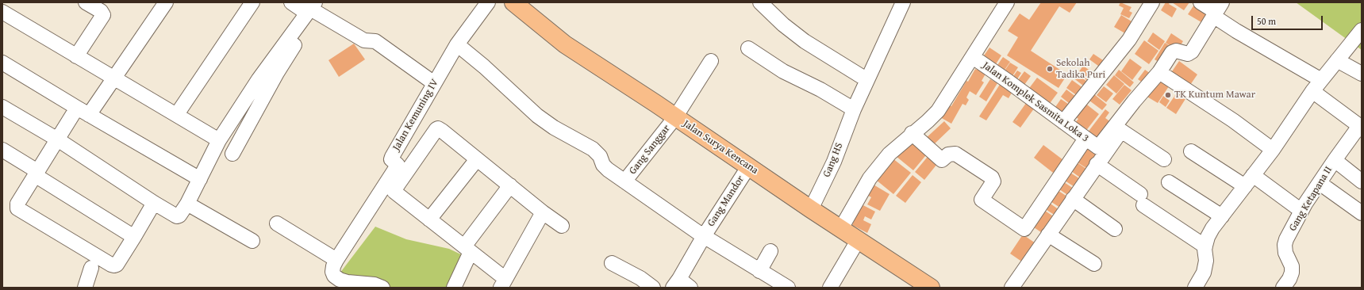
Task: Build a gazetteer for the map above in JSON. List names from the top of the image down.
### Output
{
  "streets": {
    "main road": ["Jalan Surya Kencana"],
    "street": [
      "Jalan Komplek Sasmita Loka 3",
      "Jalan Kemuning IV",
      "Gang Sanggar",
      "Gang HS",
      "Gang Ketapana II",
      "Gang Mandor"
    ]
  },
  "crossings": [
    ["Jalan Surya Kencana", "Gang Sanggar"],
    ["Jalan Surya Kencana", "Gang HS"],
    ["Jalan Surya Kencana", "Gang Mandor"]
  ],
  "places": ["Sekolah Tadika Puri", "TK Kuntum Mawar"],
  "scale_bar": "50 m"
}
